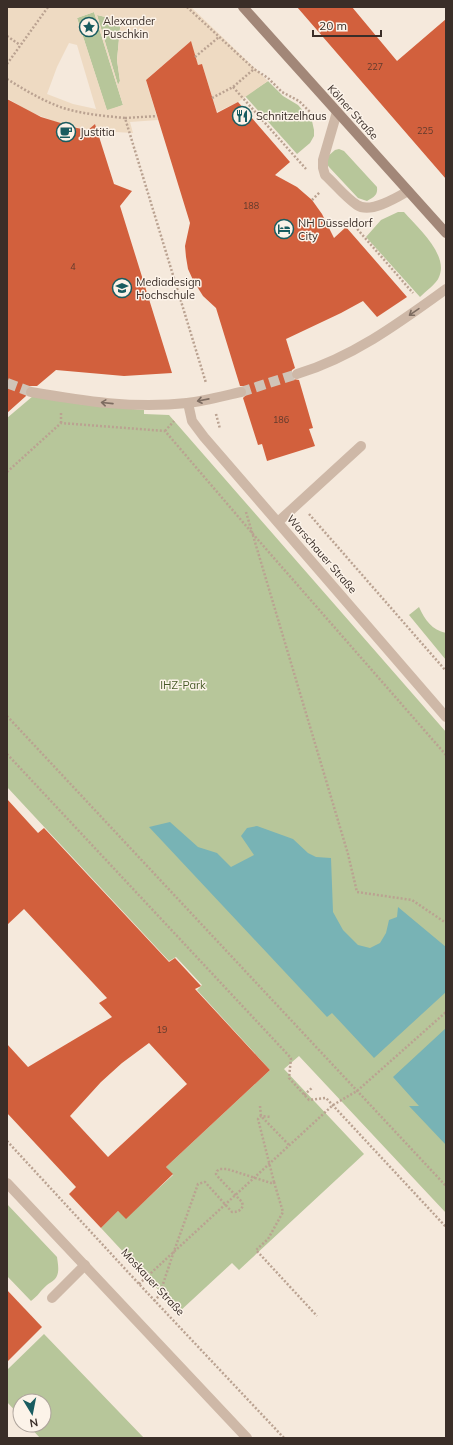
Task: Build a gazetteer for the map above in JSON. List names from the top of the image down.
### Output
{
  "streets": {
    "main road": ["Kölner Straße"],
    "street": ["Warschauer Straße"],
    "path": ["Moskauer Straße"]
  },
  "parks": ["IHZ-Park"],
  "places": {
    "place": ["Alexander Puschkin"],
    "restaurant": ["Schnitzelhaus"],
    "cafe": ["Justitia"],
    "hotel": ["NH Düsseldorf City"],
    "school or university": ["Mediadesign Hochschule"]
  },
  "house_numbers": [
    "227",
    "225",
    "188",
    "4",
    "186",
    "19"
  ],
  "scale_bar": "20 m",
  "north": "bottom"
}
